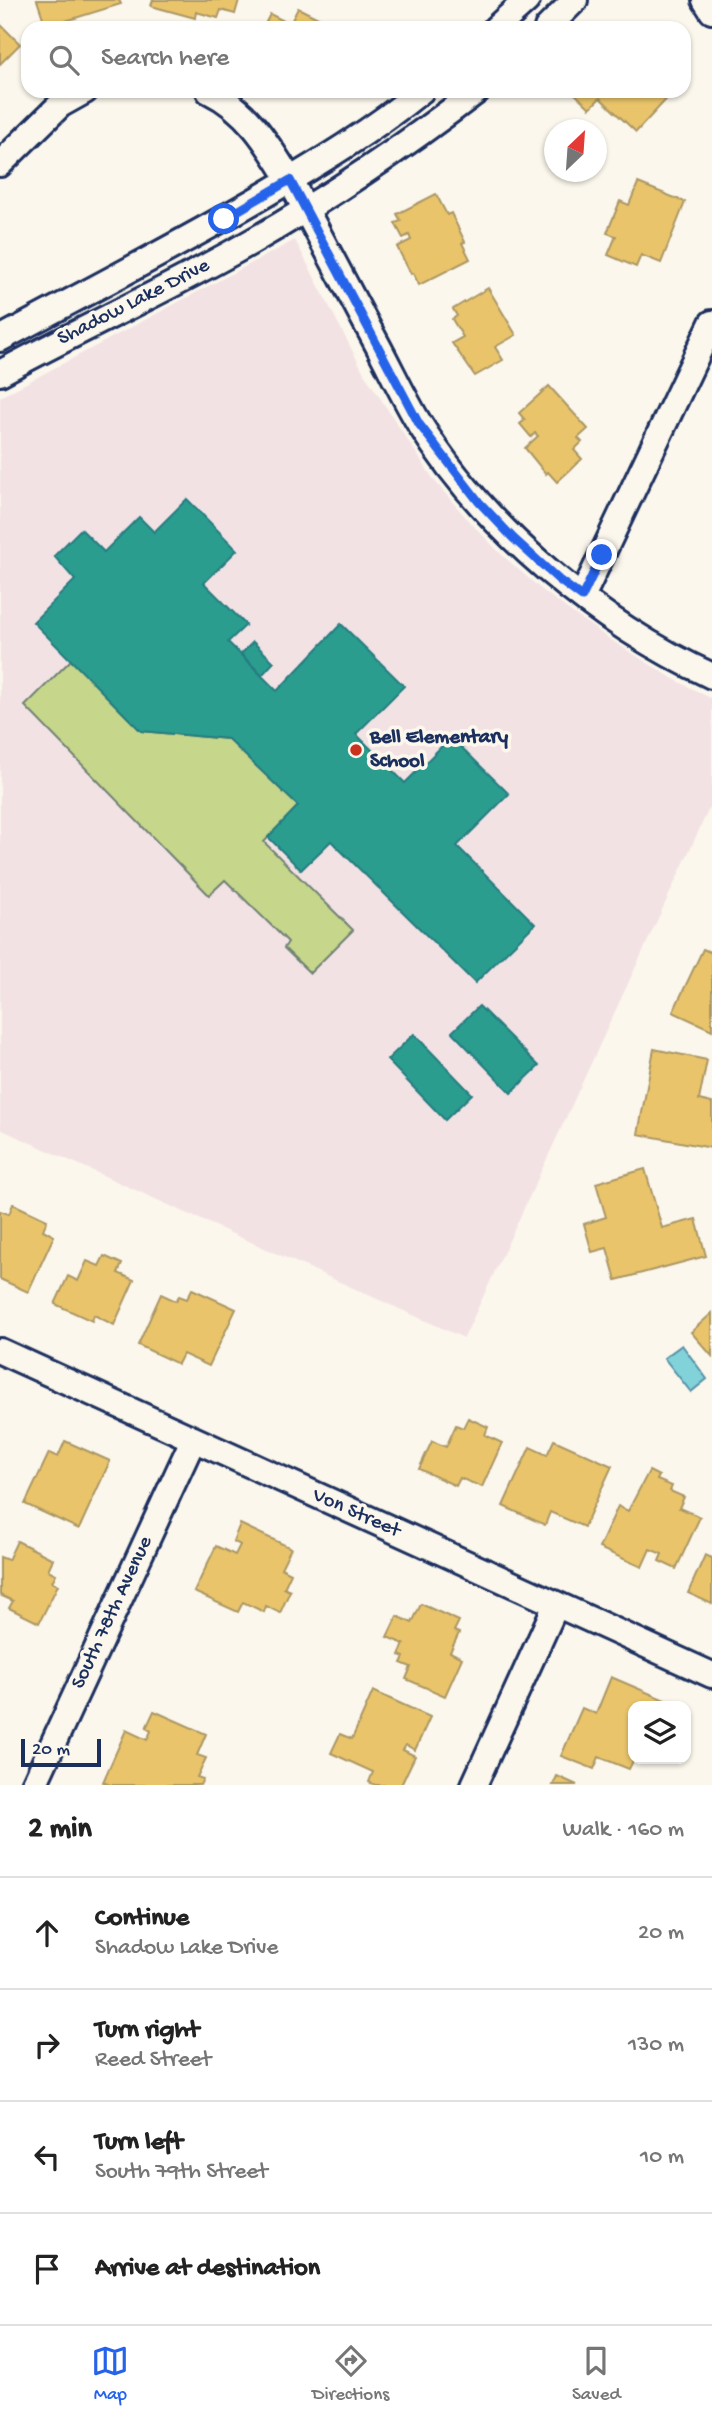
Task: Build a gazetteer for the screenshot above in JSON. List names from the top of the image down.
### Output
{
  "streets": {
    "street": ["Shadow Lake Drive", "Von Street", "South 78th Avenue"]
  },
  "crossings": [
    ["Von Street", "South 78th Avenue"]
  ],
  "places": ["Bell Elementary School"],
  "scale_bar": "20 m",
  "north": "top right",
  "page": {
    "search": "Search here",
    "scale": "20 m",
    "heading": ["2 min", "Walk · 160 m"],
    "list": [
      ["Continue", "Shadow Lake Drive", "20 m"],
      ["Turn right", "Reed Street", "130 m"],
      ["Turn left", "South 79th Street", "10 m"],
      "Arrive at destination"
    ],
    "nav": ["Map", "Directions", "Saved"]
  }
}
